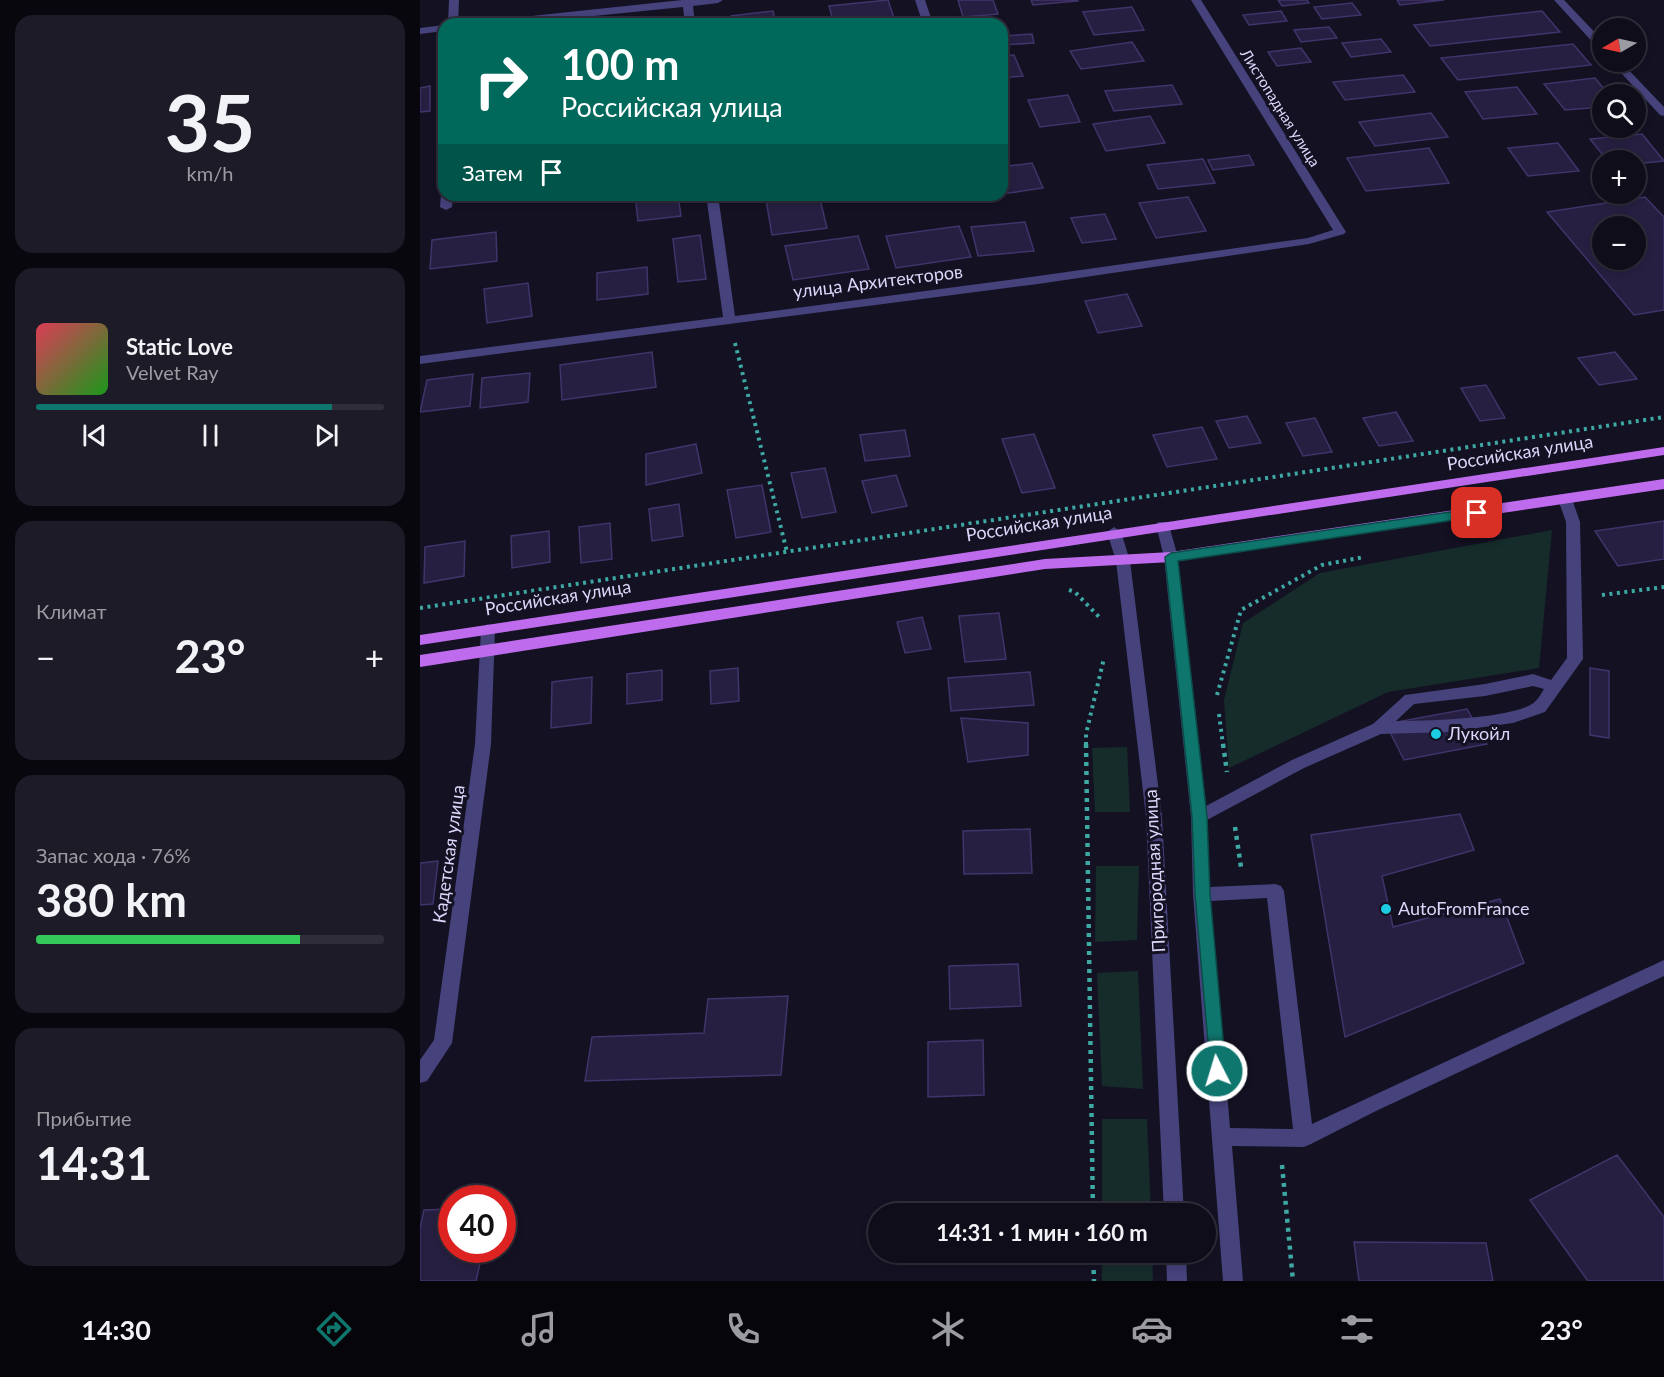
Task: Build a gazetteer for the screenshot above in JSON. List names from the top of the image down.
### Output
{
  "streets": {
    "main road": ["Российская улица"],
    "street": [
      "Листопадная улица",
      "улица Архитекторов",
      "Кадетская улица",
      "Пригородная улица"
    ]
  },
  "crossings": [
    ["Листопадная улица", "улица Архитекторов"],
    ["Российская улица", "Кадетская улица"],
    ["Российская улица", "Пригородная улица"]
  ],
  "places": ["Лукойл", "AutoFromFrance"],
  "north": "left",
  "page": {
    "tile": [
      ["35", "km/h"],
      "Климат",
      ["Запас хода · 76%", "380 km"],
      ["Прибытие", "14:31"]
    ],
    "map_buttons": ["+", "−"],
    "turn": ["100 m", "Российская улица"],
    "then": "Затем",
    "song": ["Static Love", "Velvet Ray"],
    "heat": ["−", "23°", "+"],
    "limit": "40",
    "trip": "14:31 · 1 мин · 160 m",
    "tabs": ["14:30", "23°"]
  }
}
